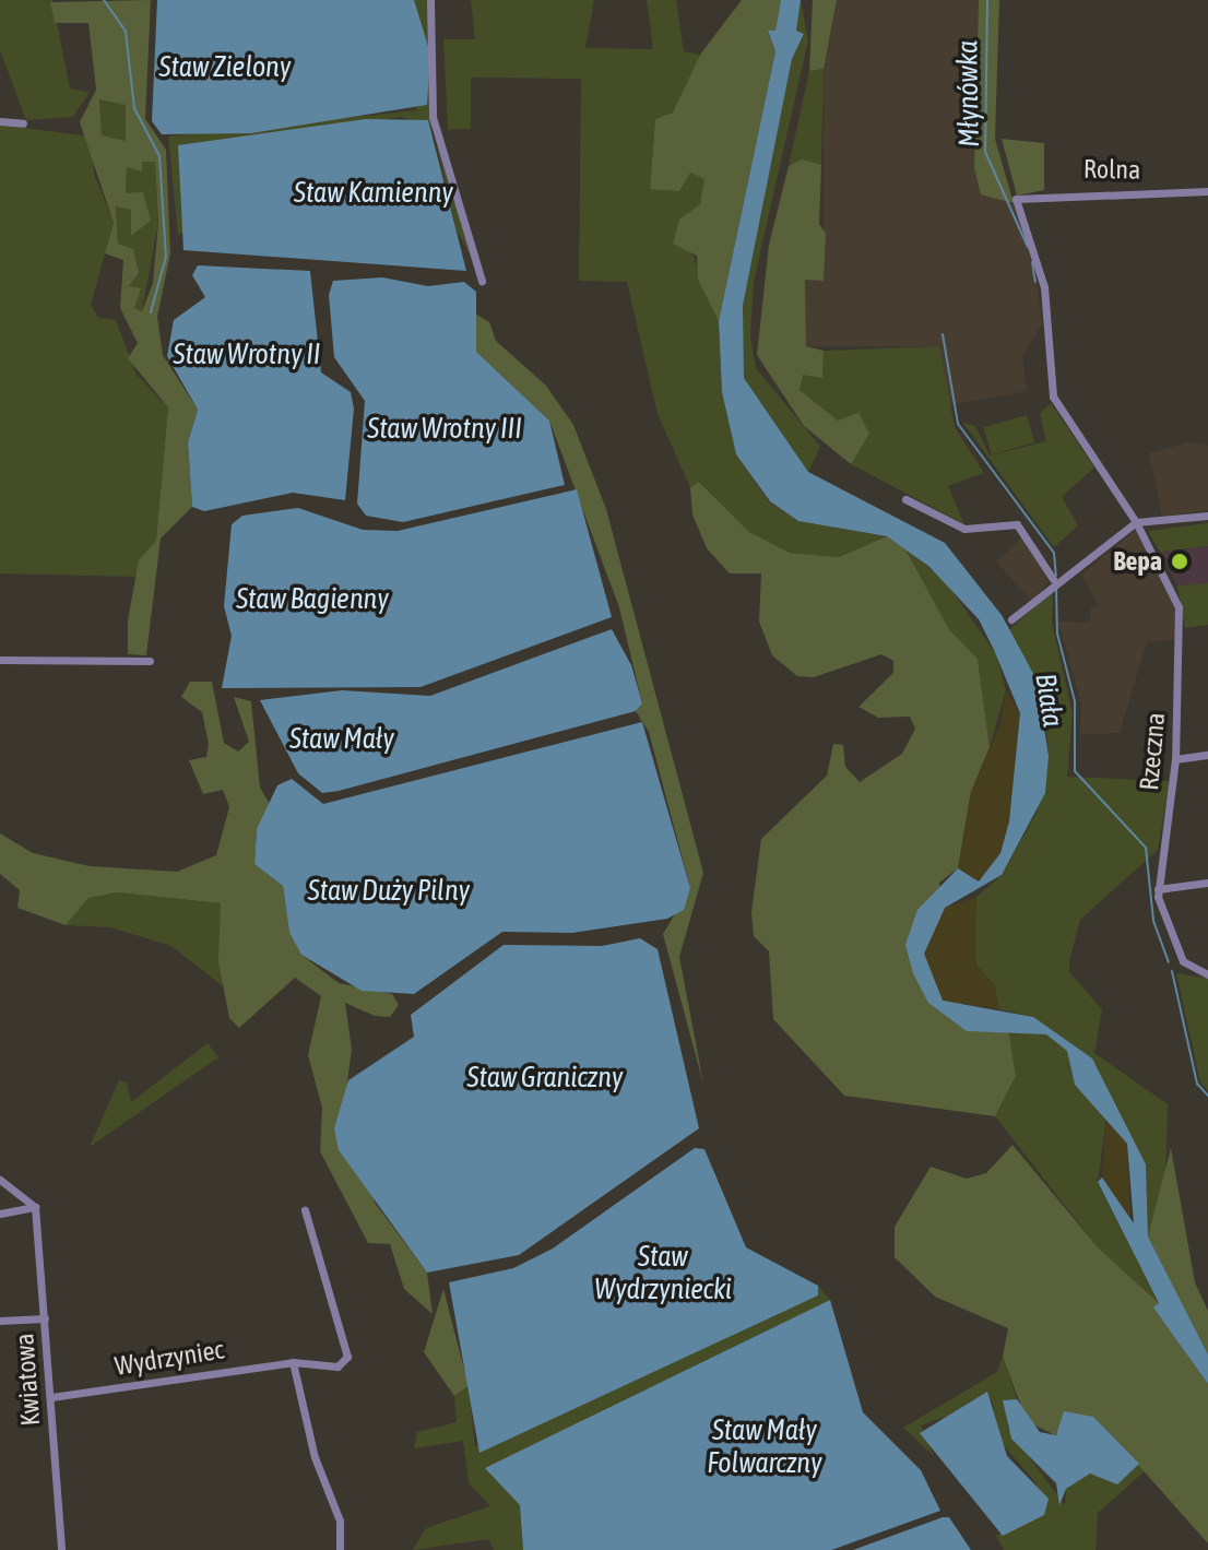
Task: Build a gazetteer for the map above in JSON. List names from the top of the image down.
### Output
{
  "streets": {
    "street": [
      "Rolna",
      "Rzeczna",
      "Wydrzyniec",
      "Kwiatowa"
    ]
  },
  "crossings": [
    ["Rolna", "Rzeczna"],
    ["Wydrzyniec", "Kwiatowa"]
  ],
  "water": [
    "Staw Zielony",
    "Młynówka",
    "Staw Kamienny",
    "Staw Wrotny II",
    "Staw Wrotny III",
    "Staw Bagienny",
    "Biała",
    "Staw Mały",
    "Staw Duży Pilny",
    "Staw Graniczny",
    "Staw Wydrzyniecki",
    "Staw Mały Folwarczny"
  ],
  "places": ["Bepa"]
}
